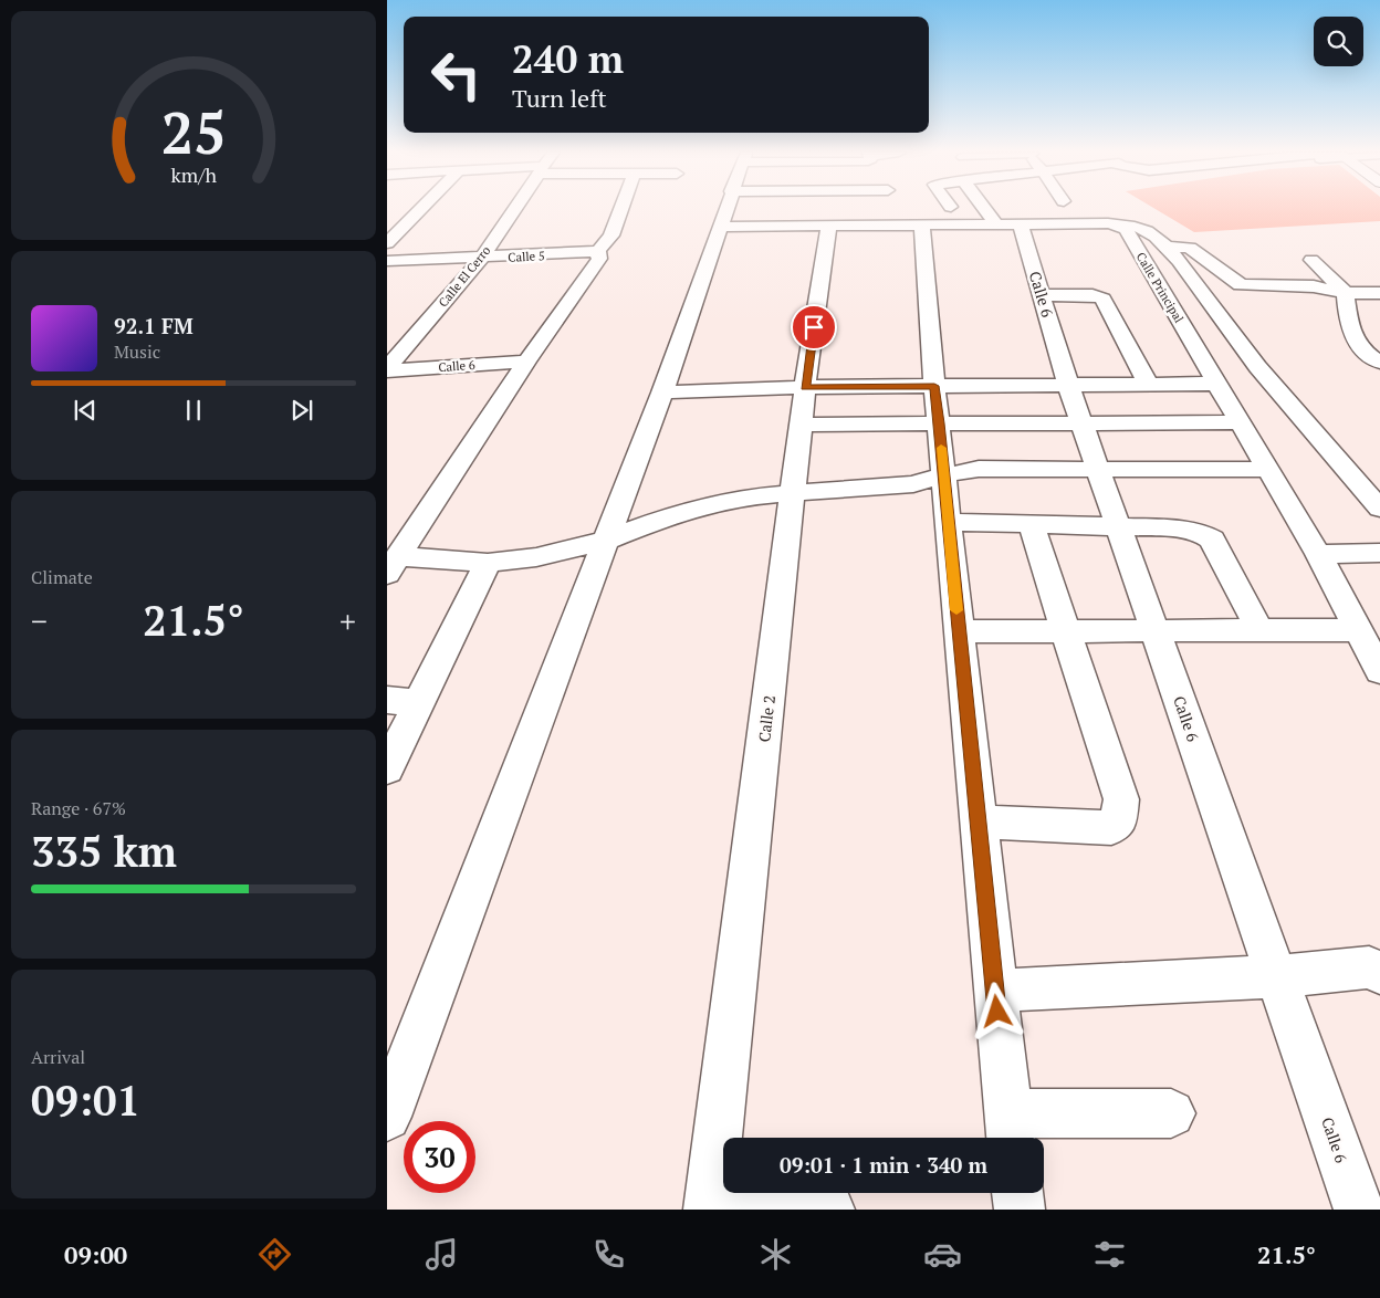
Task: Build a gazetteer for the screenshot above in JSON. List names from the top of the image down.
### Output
{
  "streets": {
    "street": [
      "Calle 5",
      "Calle El Cerro",
      "Calle Principal",
      "Calle 6",
      "Calle 2"
    ]
  },
  "crossings": [
    ["Calle 5", "Calle El Cerro"],
    ["Calle El Cerro", "Calle 6"]
  ],
  "page": {
    "turn": ["240 m", "Turn left"],
    "song": ["92.1 FM", "Music"],
    "tile": [
      "Climate",
      ["Range · 67%", "335 km"],
      ["Arrival", "09:01"]
    ],
    "heat": ["−", "21.5°", "+"],
    "limit": "30",
    "trip": "09:01 · 1 min · 340 m",
    "tabs": ["09:00", "21.5°"],
    "gauge": ["25", "km/h"]
  }
}
